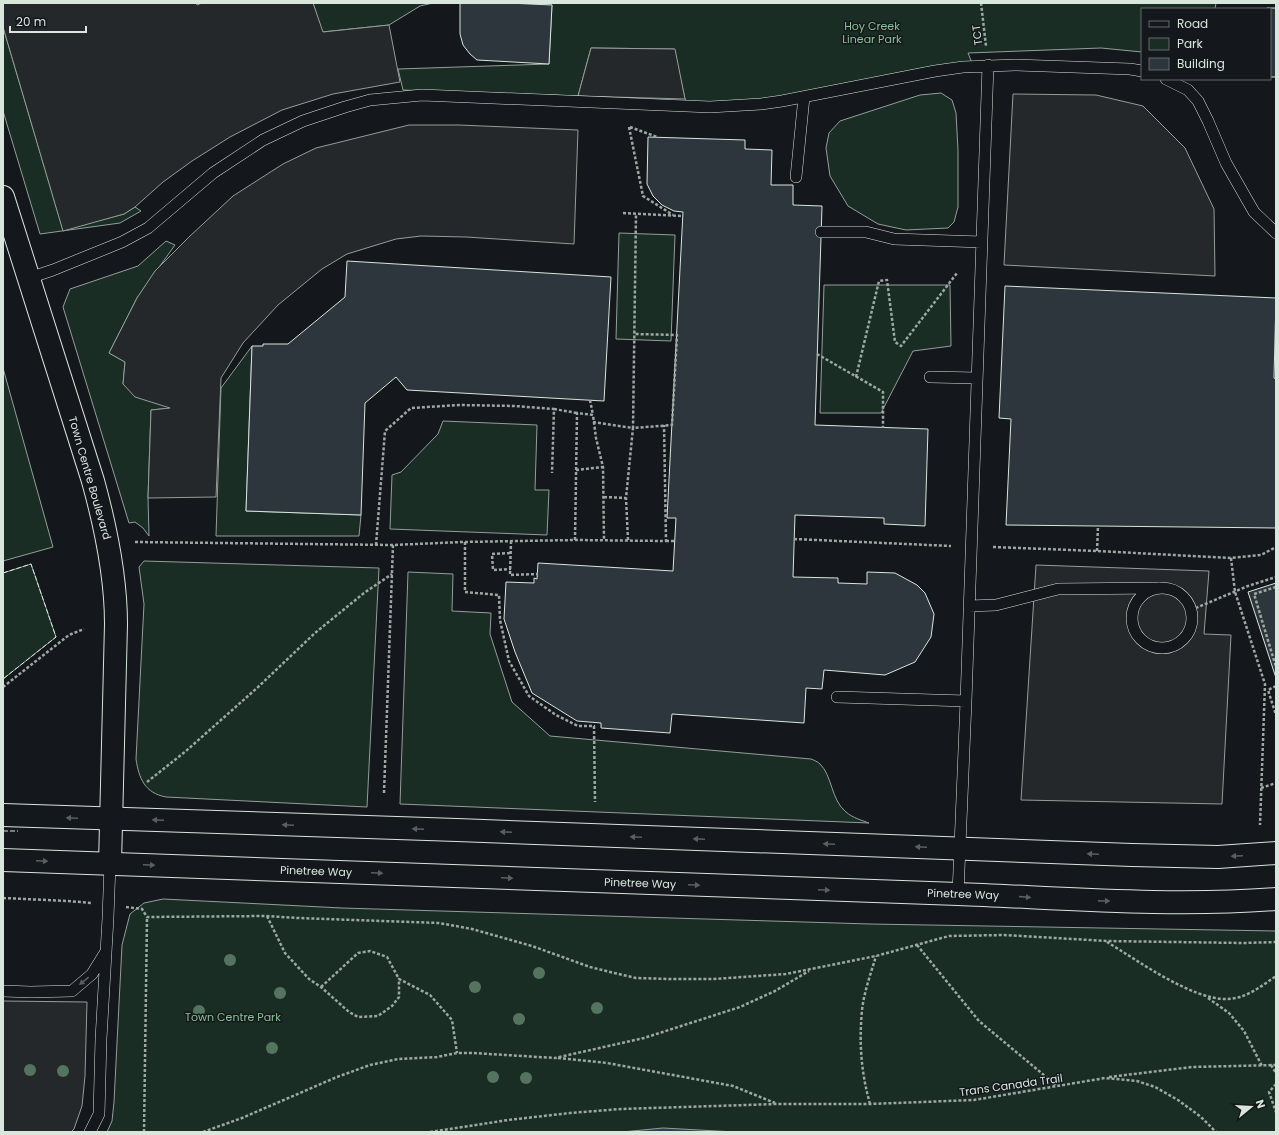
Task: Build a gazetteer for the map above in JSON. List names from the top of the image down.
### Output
{
  "streets": {
    "main road": ["Town Centre Boulevard", "Pinetree Way"],
    "path": ["TCT", "Trans Canada Trail"]
  },
  "crossings": [
    ["Town Centre Boulevard", "Pinetree Way"]
  ],
  "parks": ["Hoy Creek Linear Park", "Town Centre Park"],
  "legend": ["Road", "Park", "Building"],
  "scale_bar": "20 m",
  "north": "right"
}
